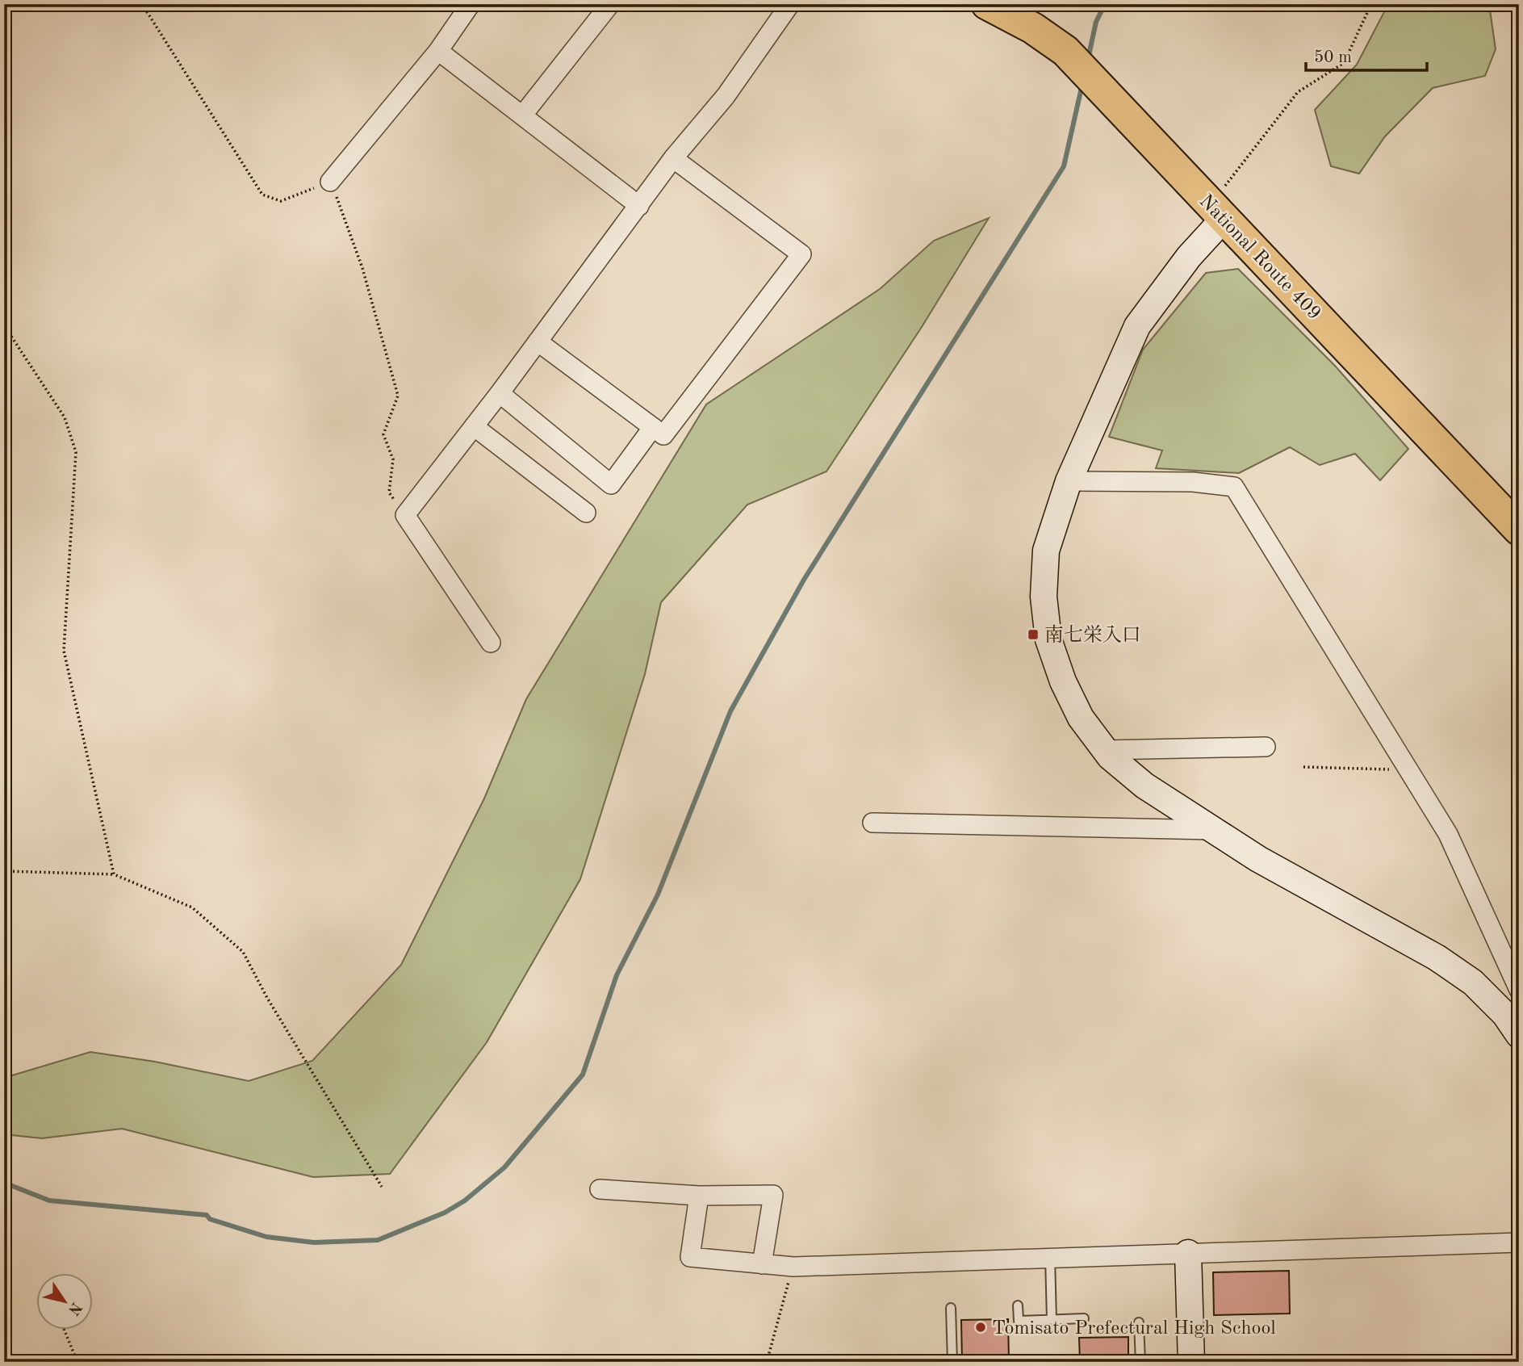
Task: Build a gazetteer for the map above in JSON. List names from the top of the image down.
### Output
{
  "streets": {
    "highway": ["National Route 409"]
  },
  "places": {
    "transit": ["南七栄入口"],
    "other": ["Tomisato Prefectural High School"]
  },
  "scale_bar": "50 m",
  "north": "bottom right"
}
